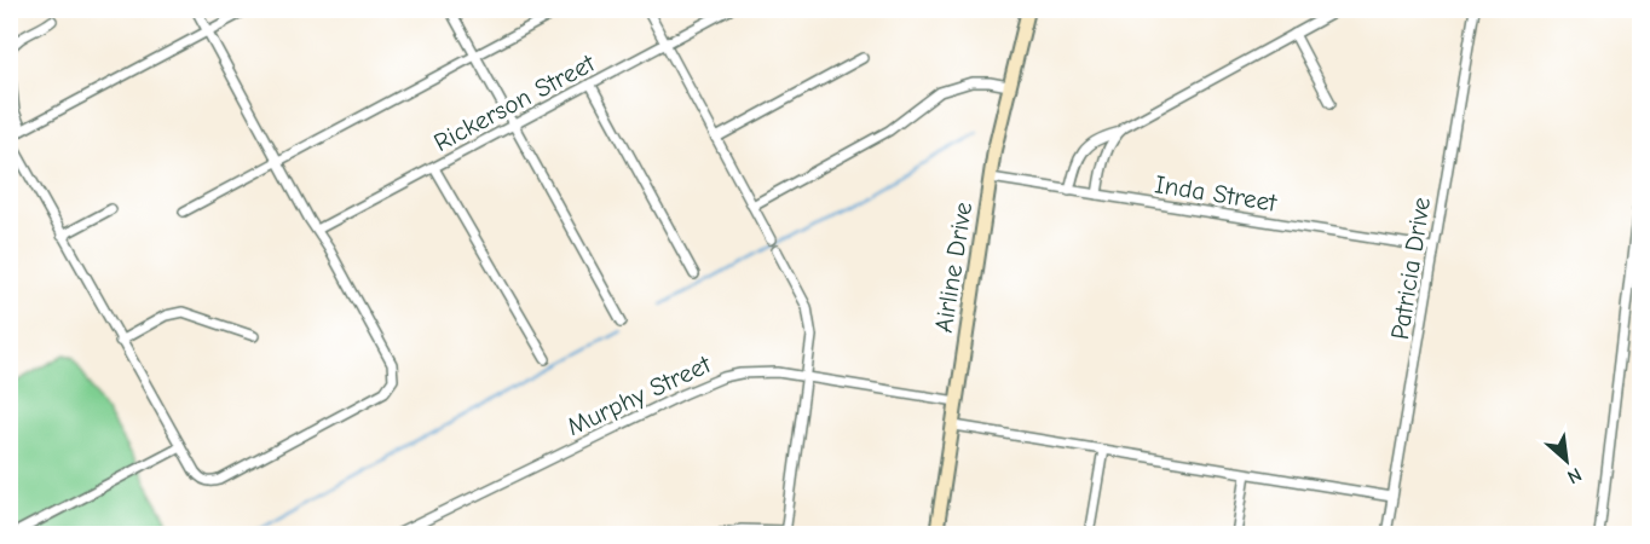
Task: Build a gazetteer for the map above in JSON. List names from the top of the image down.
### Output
{
  "streets": {
    "main road": ["Airline Drive"],
    "street": [
      "Rickerson Street",
      "Inda Street",
      "Patricia Drive",
      "Murphy Street"
    ]
  },
  "crossings": [
    ["Inda Street", "Airline Drive"],
    ["Inda Street", "Patricia Drive"],
    ["Airline Drive", "Murphy Street"]
  ],
  "north": "bottom right"
}
